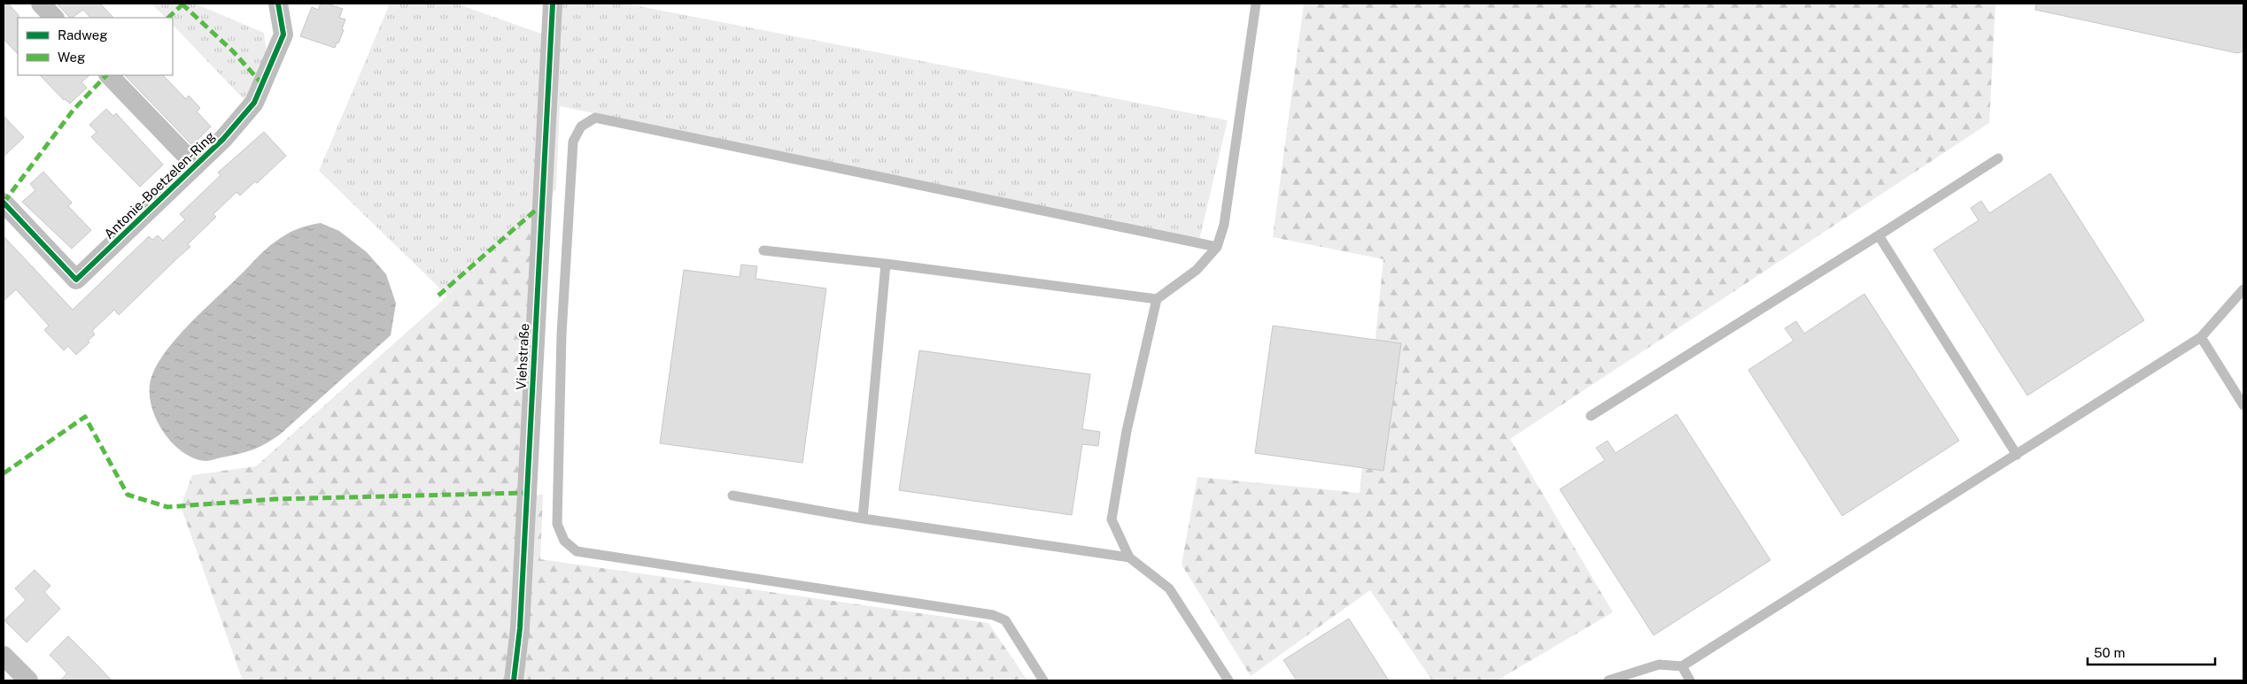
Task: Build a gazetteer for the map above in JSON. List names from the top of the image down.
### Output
{
  "streets": {
    "street": ["Antonie-Boetzelen-Ring", "Viehstraße"]
  },
  "legend": ["Radweg", "Weg"],
  "scale_bar": "50 m"
}
